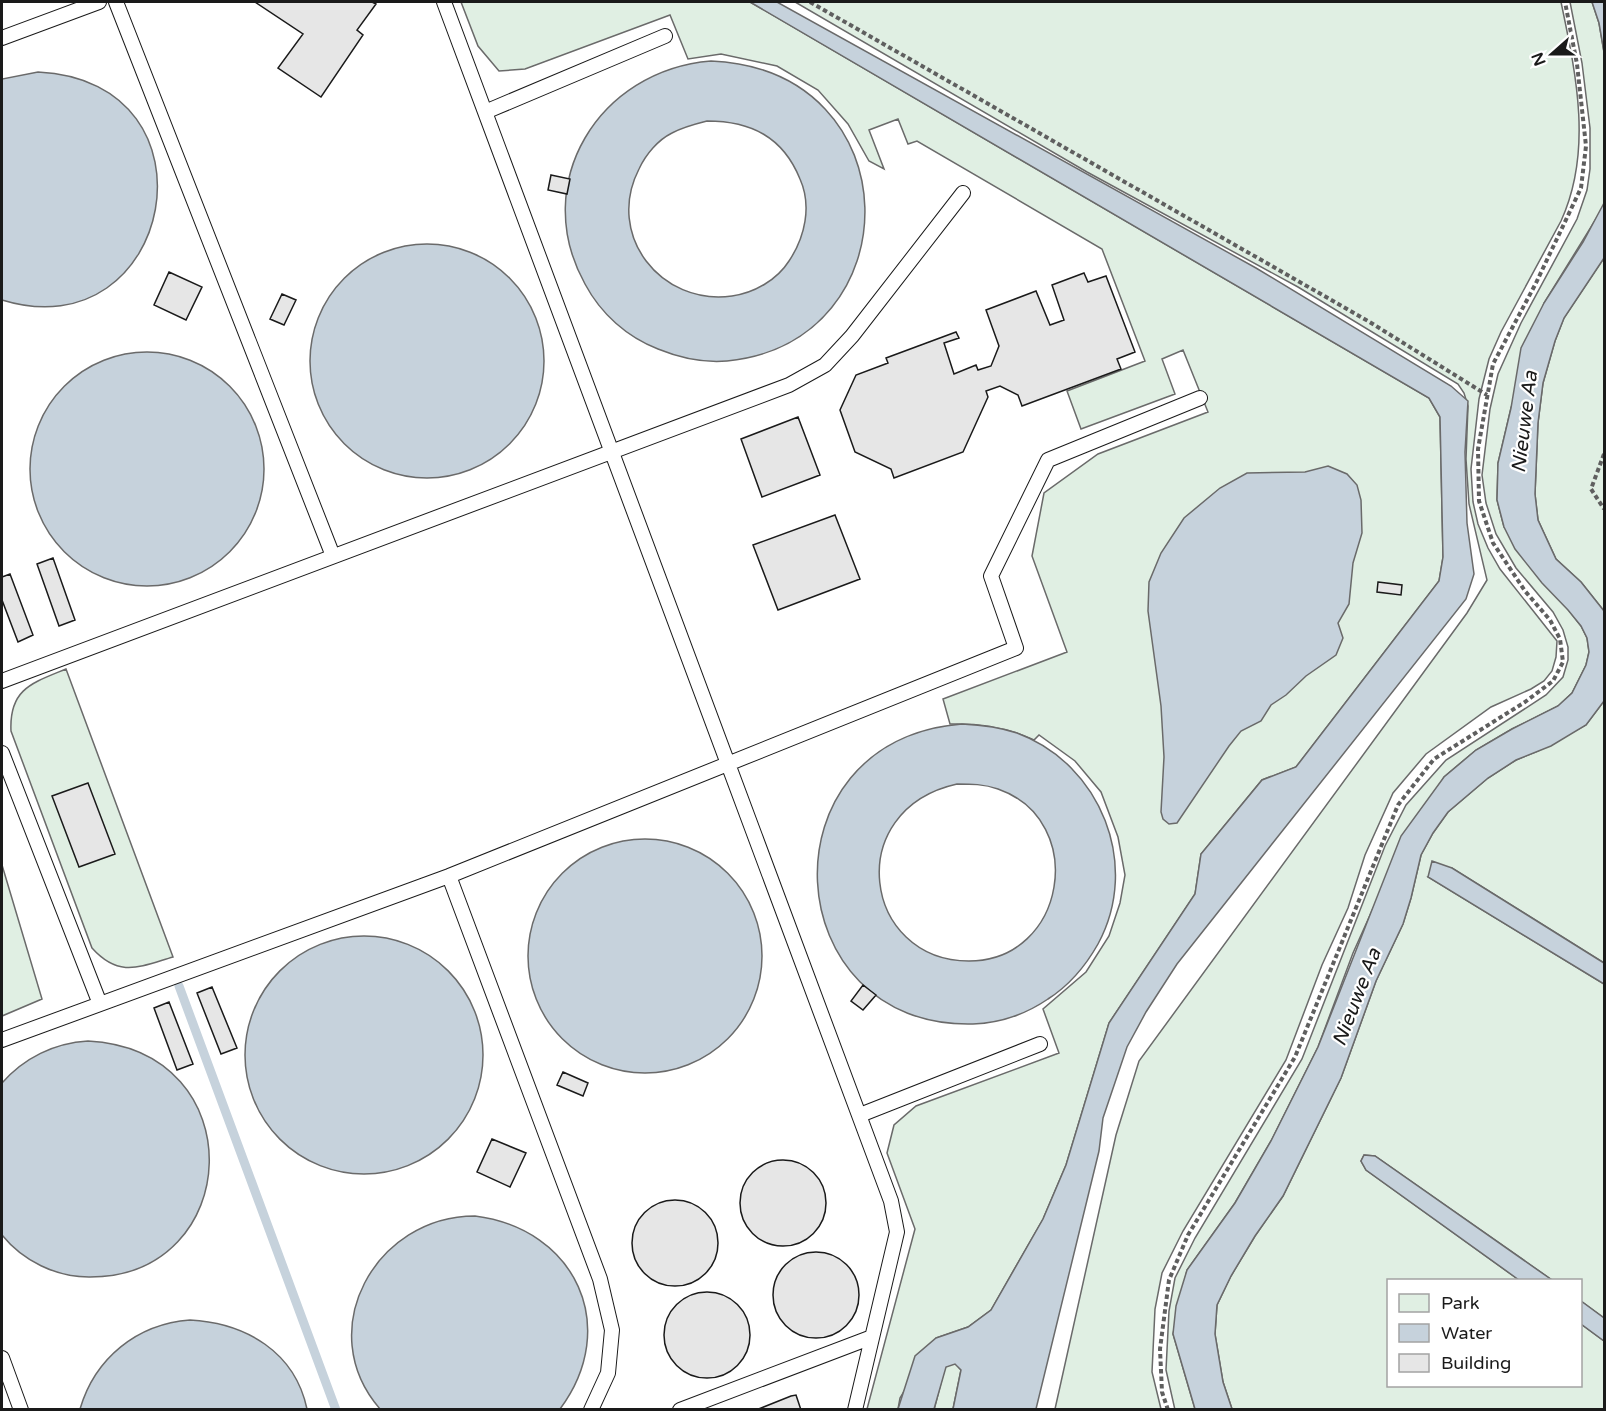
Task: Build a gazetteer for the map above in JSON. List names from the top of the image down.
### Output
{
  "water": ["Nieuwe Aa"],
  "legend": ["Park", "Water", "Building"],
  "north": "left"
}
